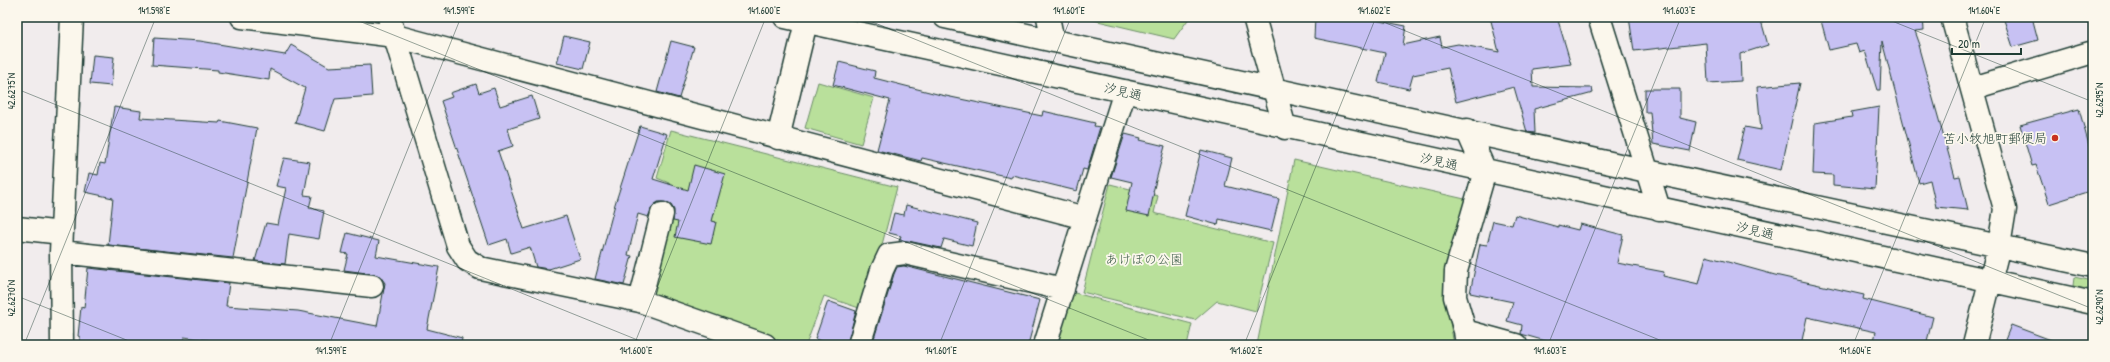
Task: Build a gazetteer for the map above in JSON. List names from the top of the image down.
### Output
{
  "streets": {
    "street": ["汐見通"]
  },
  "parks": ["あけぼの公園"],
  "places": ["苫小牧旭町郵便局"],
  "scale_bar": "20 m",
  "coordinates": [
    "141.598°E",
    "141.599°E",
    "141.600°E",
    "141.601°E",
    "141.602°E",
    "141.603°E",
    "141.604°E",
    "42.6275°N",
    "42.6295°N",
    "42.6270°N",
    "42.6290°N"
  ]
}
